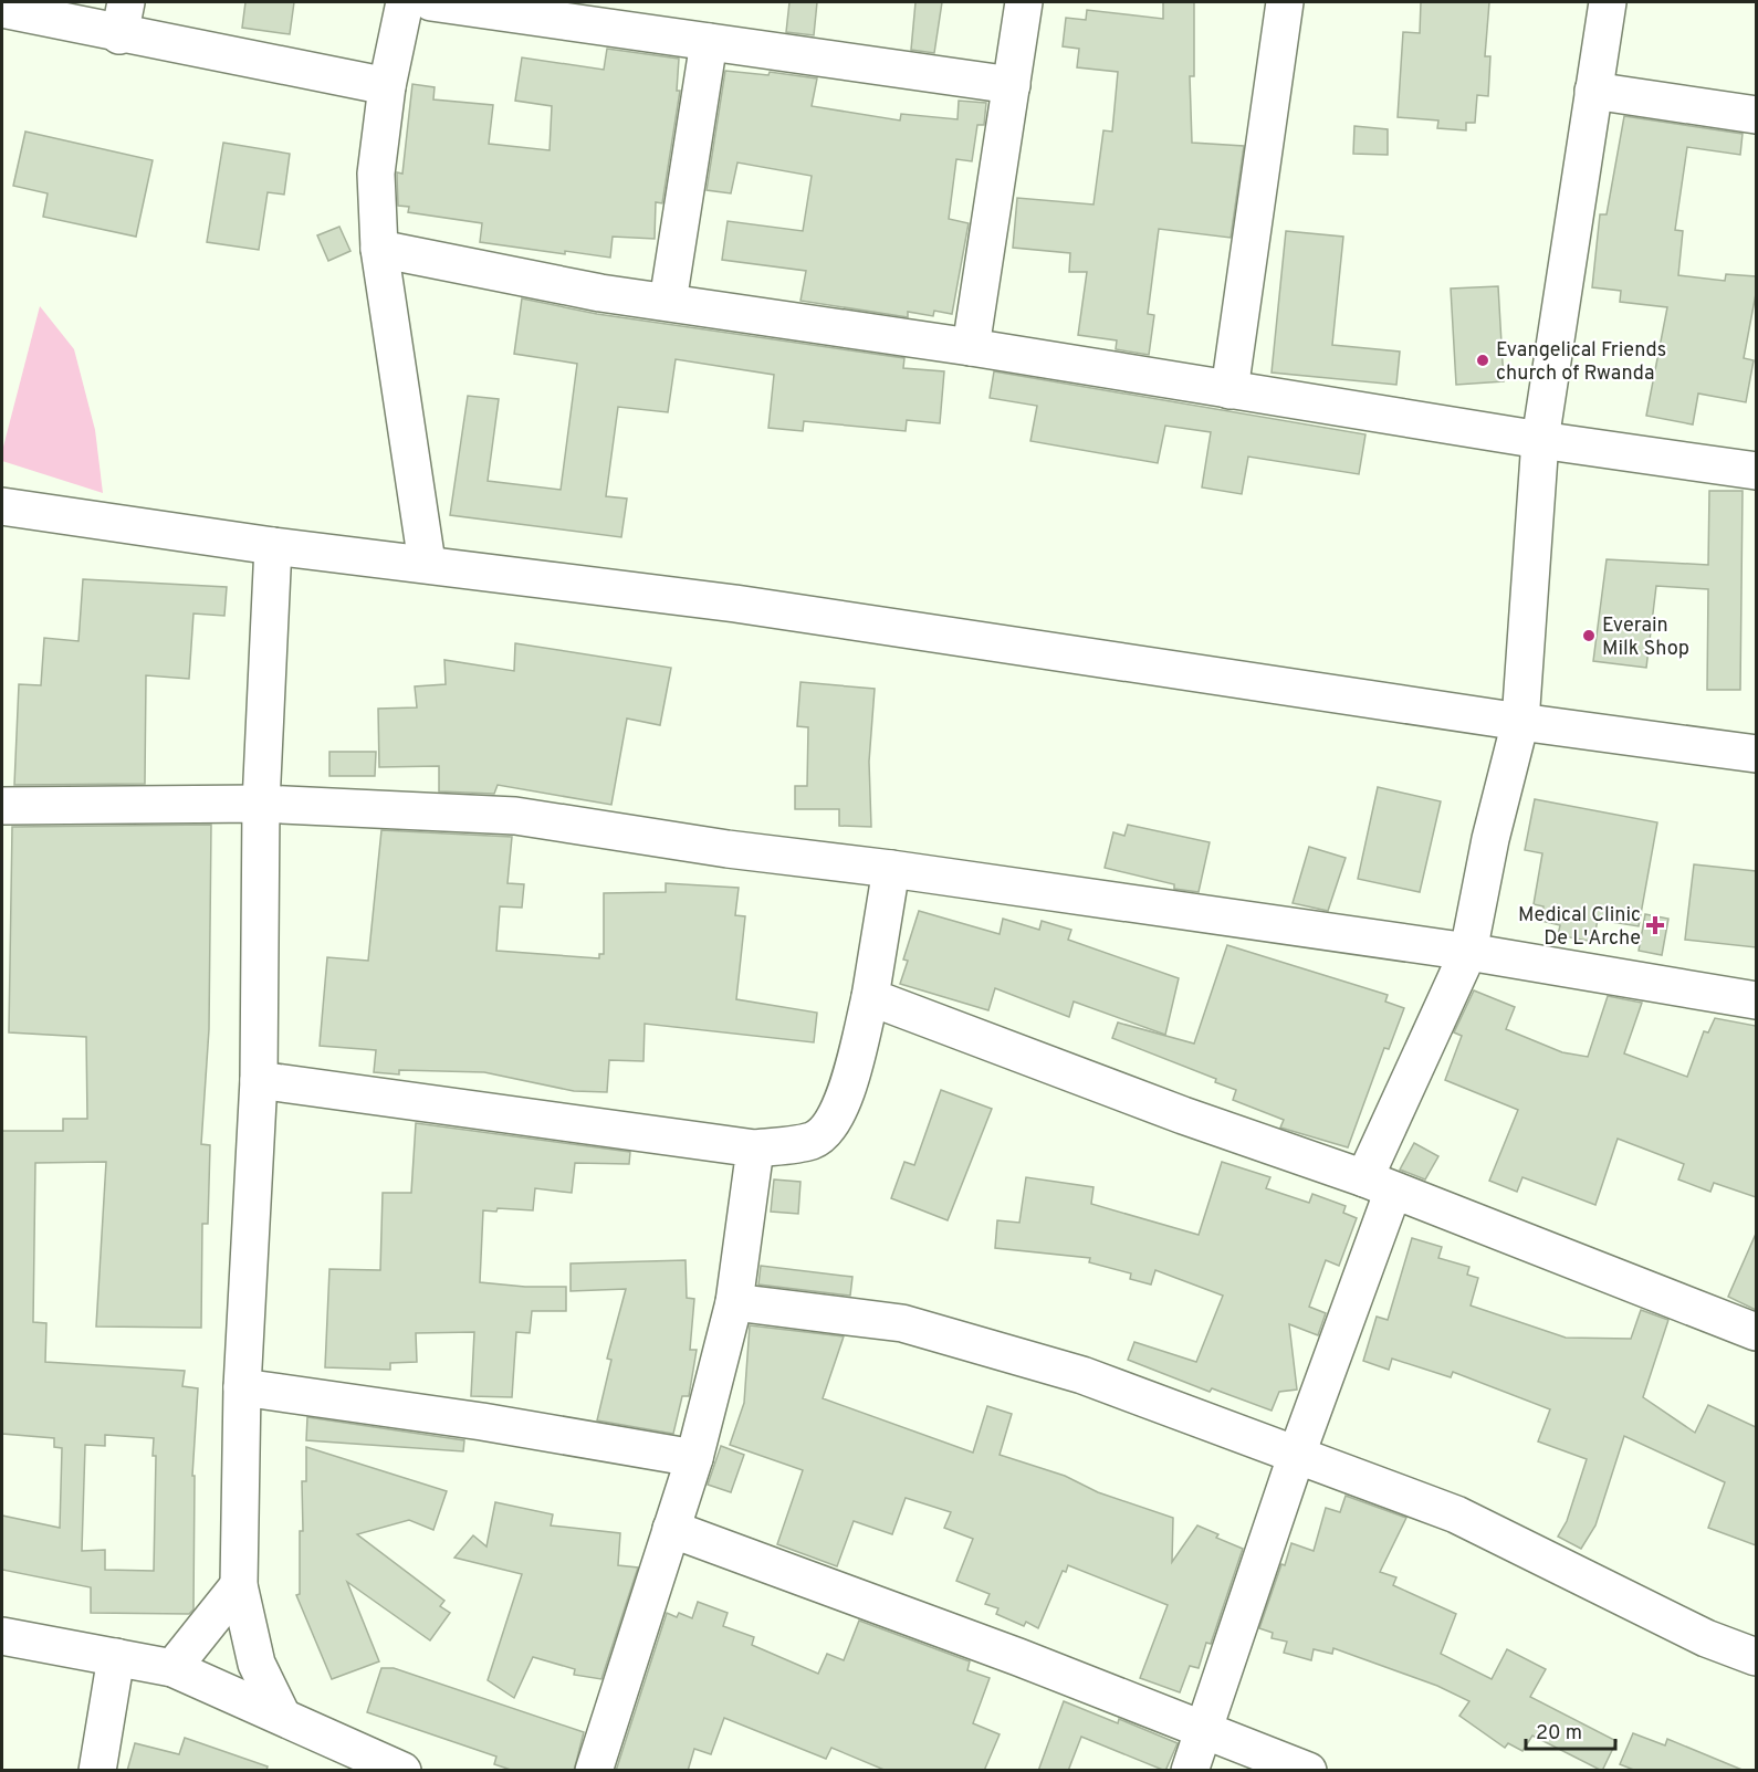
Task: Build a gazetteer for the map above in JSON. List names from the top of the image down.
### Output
{
  "places": {
    "other": ["Evangelical Friends church of Rwanda", "Everain Milk Shop"],
    "health": ["Medical Clinic De L'Arche"]
  },
  "scale_bar": "20 m"
}
